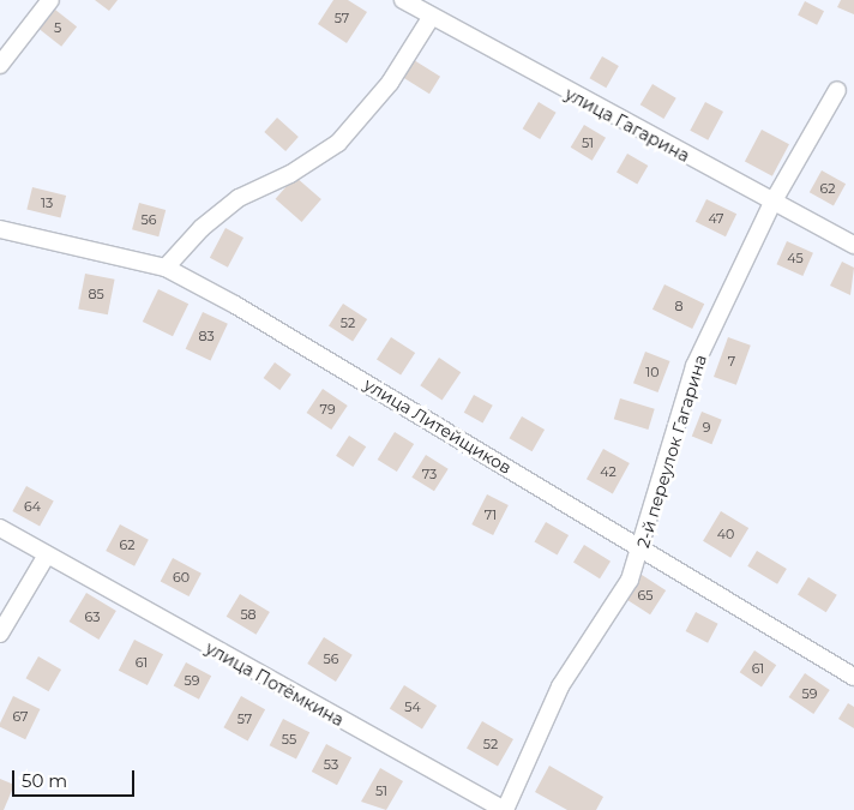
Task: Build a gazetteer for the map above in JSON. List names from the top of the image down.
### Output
{
  "streets": {
    "street": [
      "улица Гагарина",
      "улица Литейщиков",
      "2-й переулок Гагарина",
      "улица Потёмкина"
    ]
  },
  "crossings": [
    ["улица Гагарина", "2-й переулок Гагарина"],
    ["улица Литейщиков", "2-й переулок Гагарина"],
    ["2-й переулок Гагарина", "улица Потёмкина"]
  ],
  "house_numbers": [
    "57",
    "5",
    "51",
    "62",
    "13",
    "47",
    "56",
    "45",
    "85",
    "8",
    "52",
    "83",
    "7",
    "10",
    "79",
    "9",
    "42",
    "73",
    "64",
    "71",
    "40",
    "62",
    "60",
    "65",
    "58",
    "63",
    "56",
    "61",
    "61",
    "59",
    "59",
    "54",
    "67",
    "57",
    "55",
    "52",
    "53",
    "51"
  ],
  "scale_bar": "50 m"
}
